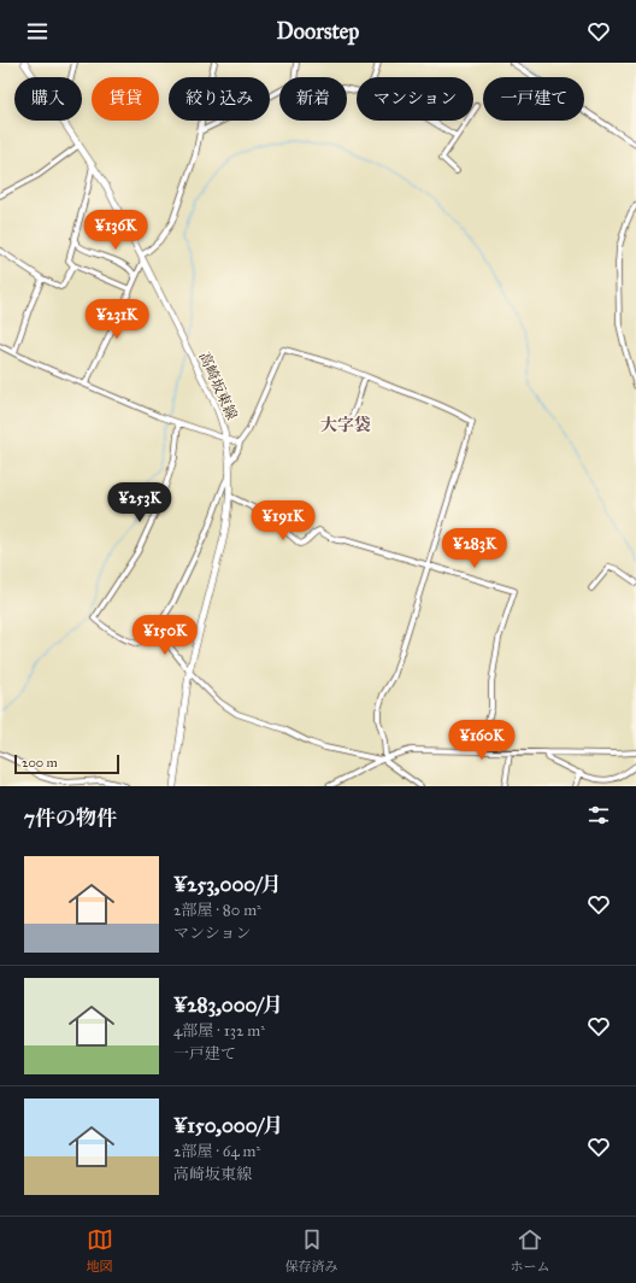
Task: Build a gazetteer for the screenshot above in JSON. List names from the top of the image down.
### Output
{
  "streets": {
    "main road": ["高崎坂東線"]
  },
  "districts": ["大字袋"],
  "scale_bar": "200 m",
  "page": {
    "header": "Doorstep",
    "chip": [
      "購入",
      "賃貸",
      "絞り込み",
      "新着",
      "マンション",
      "一戸建て"
    ],
    "price": [
      "¥136K",
      "¥231K",
      "¥253K",
      "¥191K",
      "¥283K",
      "¥150K",
      "¥160K"
    ],
    "scale": "200 m",
    "heading": "7件の物件",
    "list": [
      {
        "name": "¥253,000/月",
        "note": "2部屋 · 80 m² · マンション"
      },
      {
        "name": "¥283,000/月",
        "note": "4部屋 · 132 m² · 一戸建て"
      },
      {
        "name": "¥150,000/月",
        "note": "2部屋 · 64 m² · 高崎坂東線"
      }
    ],
    "tabs": ["地図", "保存済み", "ホーム"]
  }
}
